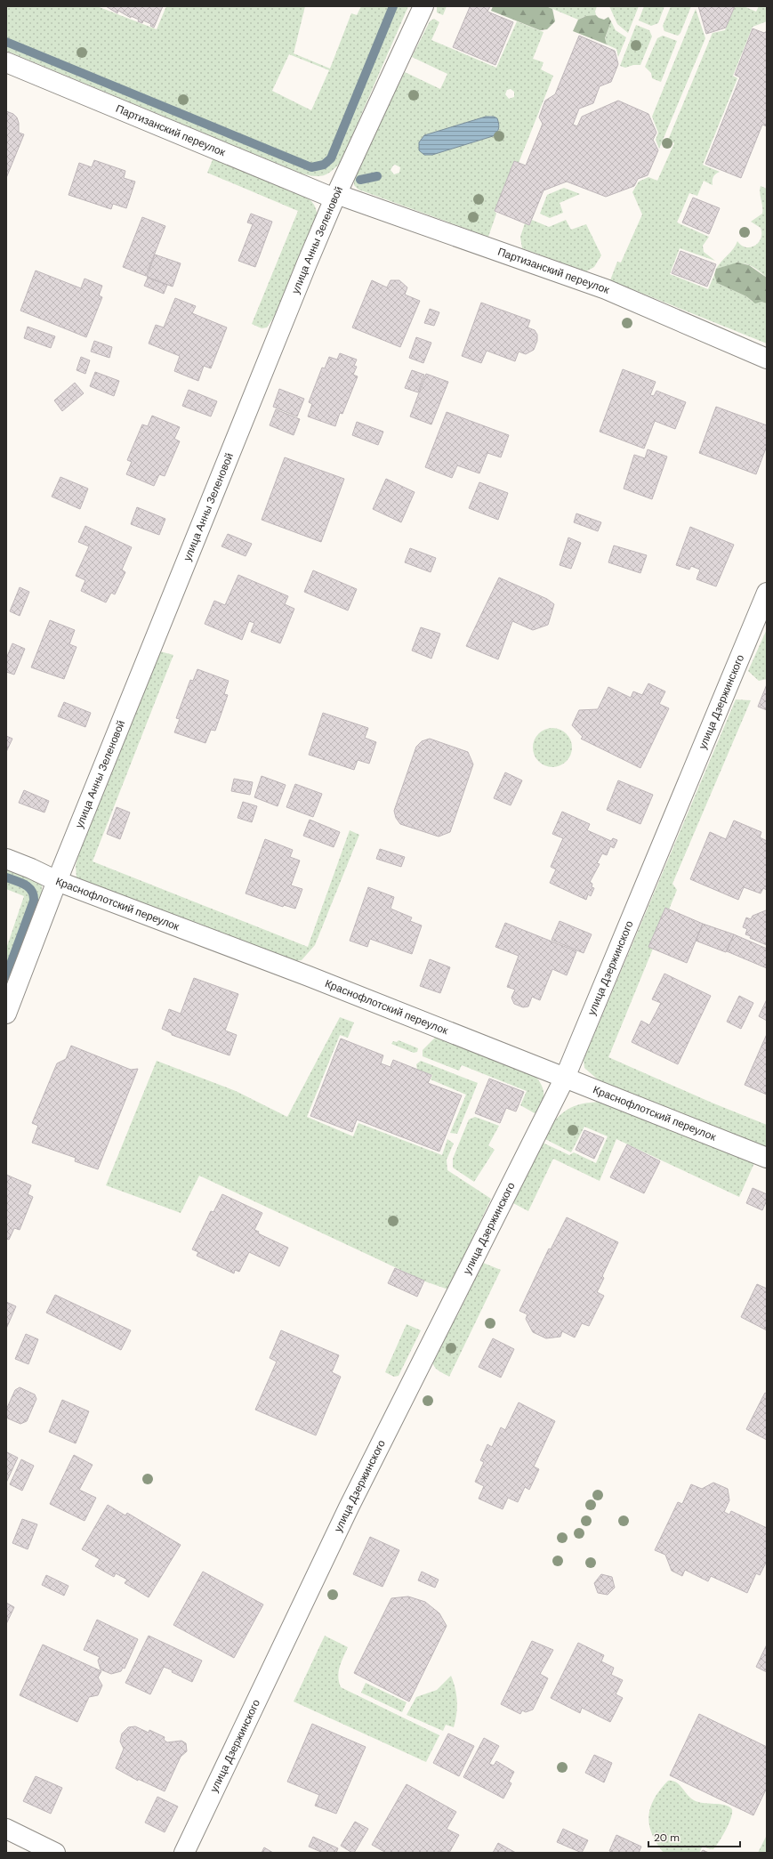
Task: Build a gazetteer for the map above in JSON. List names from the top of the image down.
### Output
{
  "streets": {
    "street": [
      "Партизанский переулок",
      "улица Анны Зеленовой",
      "улица Дзержинского",
      "Краснофлотский переулок"
    ]
  },
  "crossings": [
    ["Партизанский переулок", "улица Анны Зеленовой"],
    ["улица Анны Зеленовой", "Краснофлотский переулок"],
    ["улица Дзержинского", "Краснофлотский переулок"]
  ],
  "scale_bar": "20 m"
}
